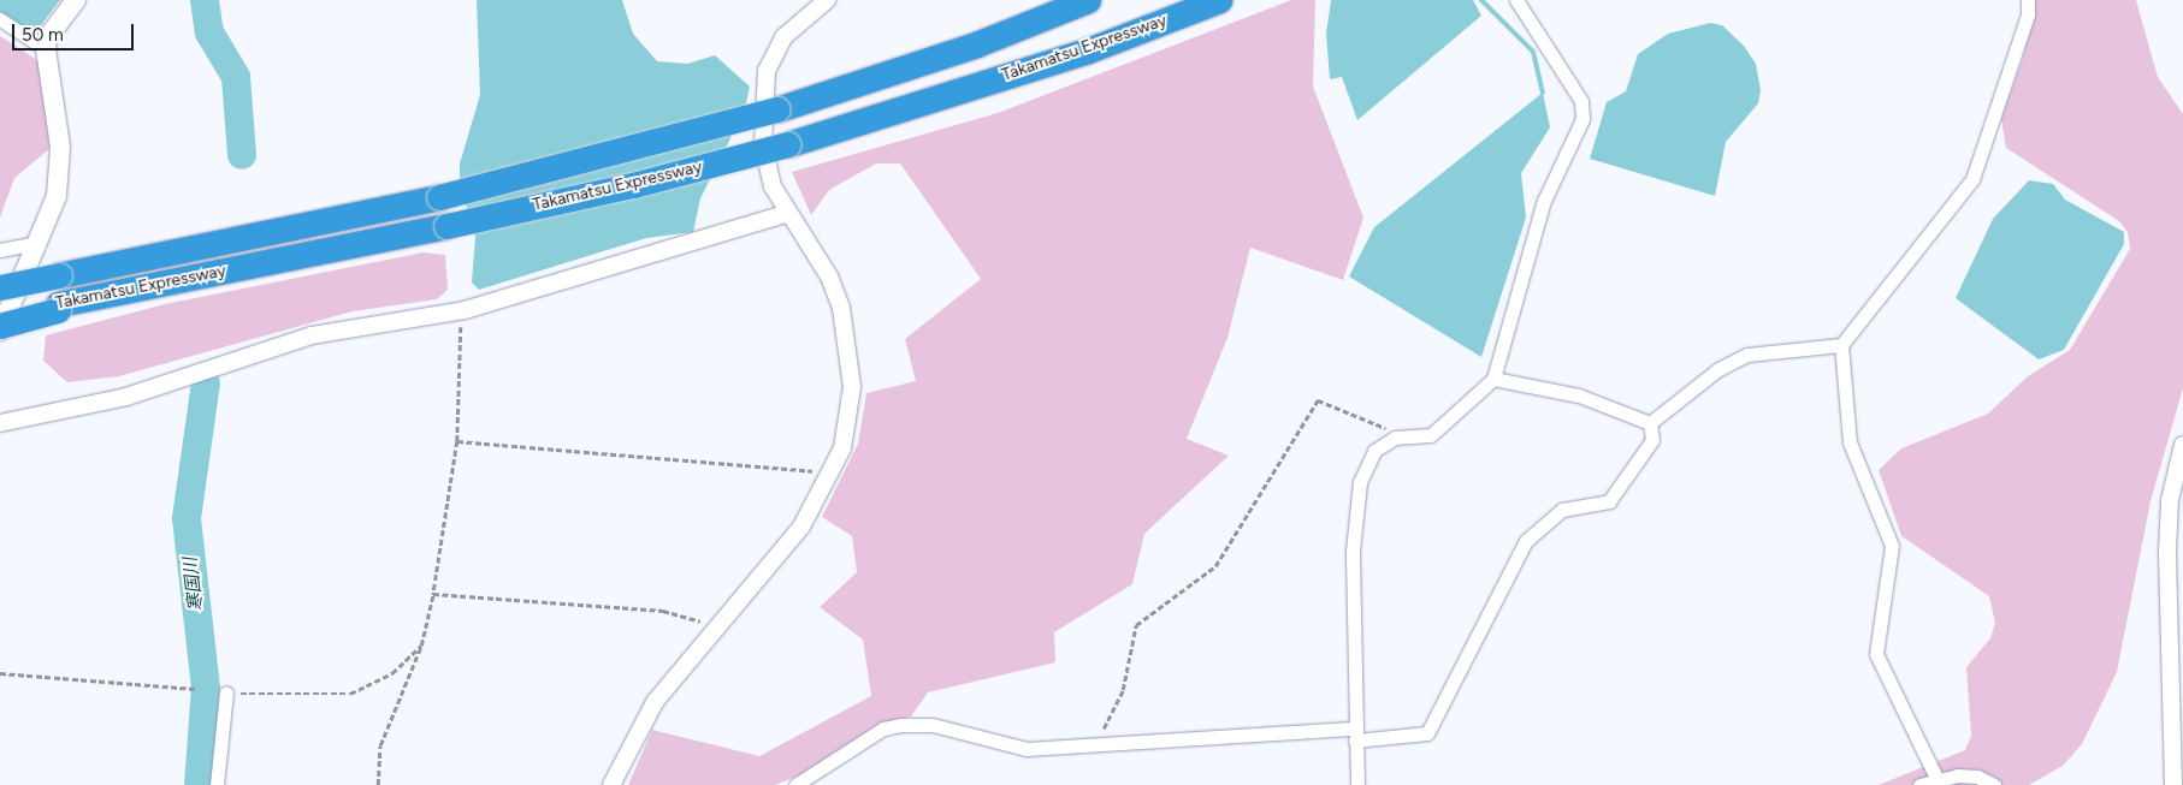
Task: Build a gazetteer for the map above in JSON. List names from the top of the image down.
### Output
{
  "streets": {
    "highway": ["Takamatsu Expressway"]
  },
  "water": ["寒国川"],
  "scale_bar": "50 m"
}
